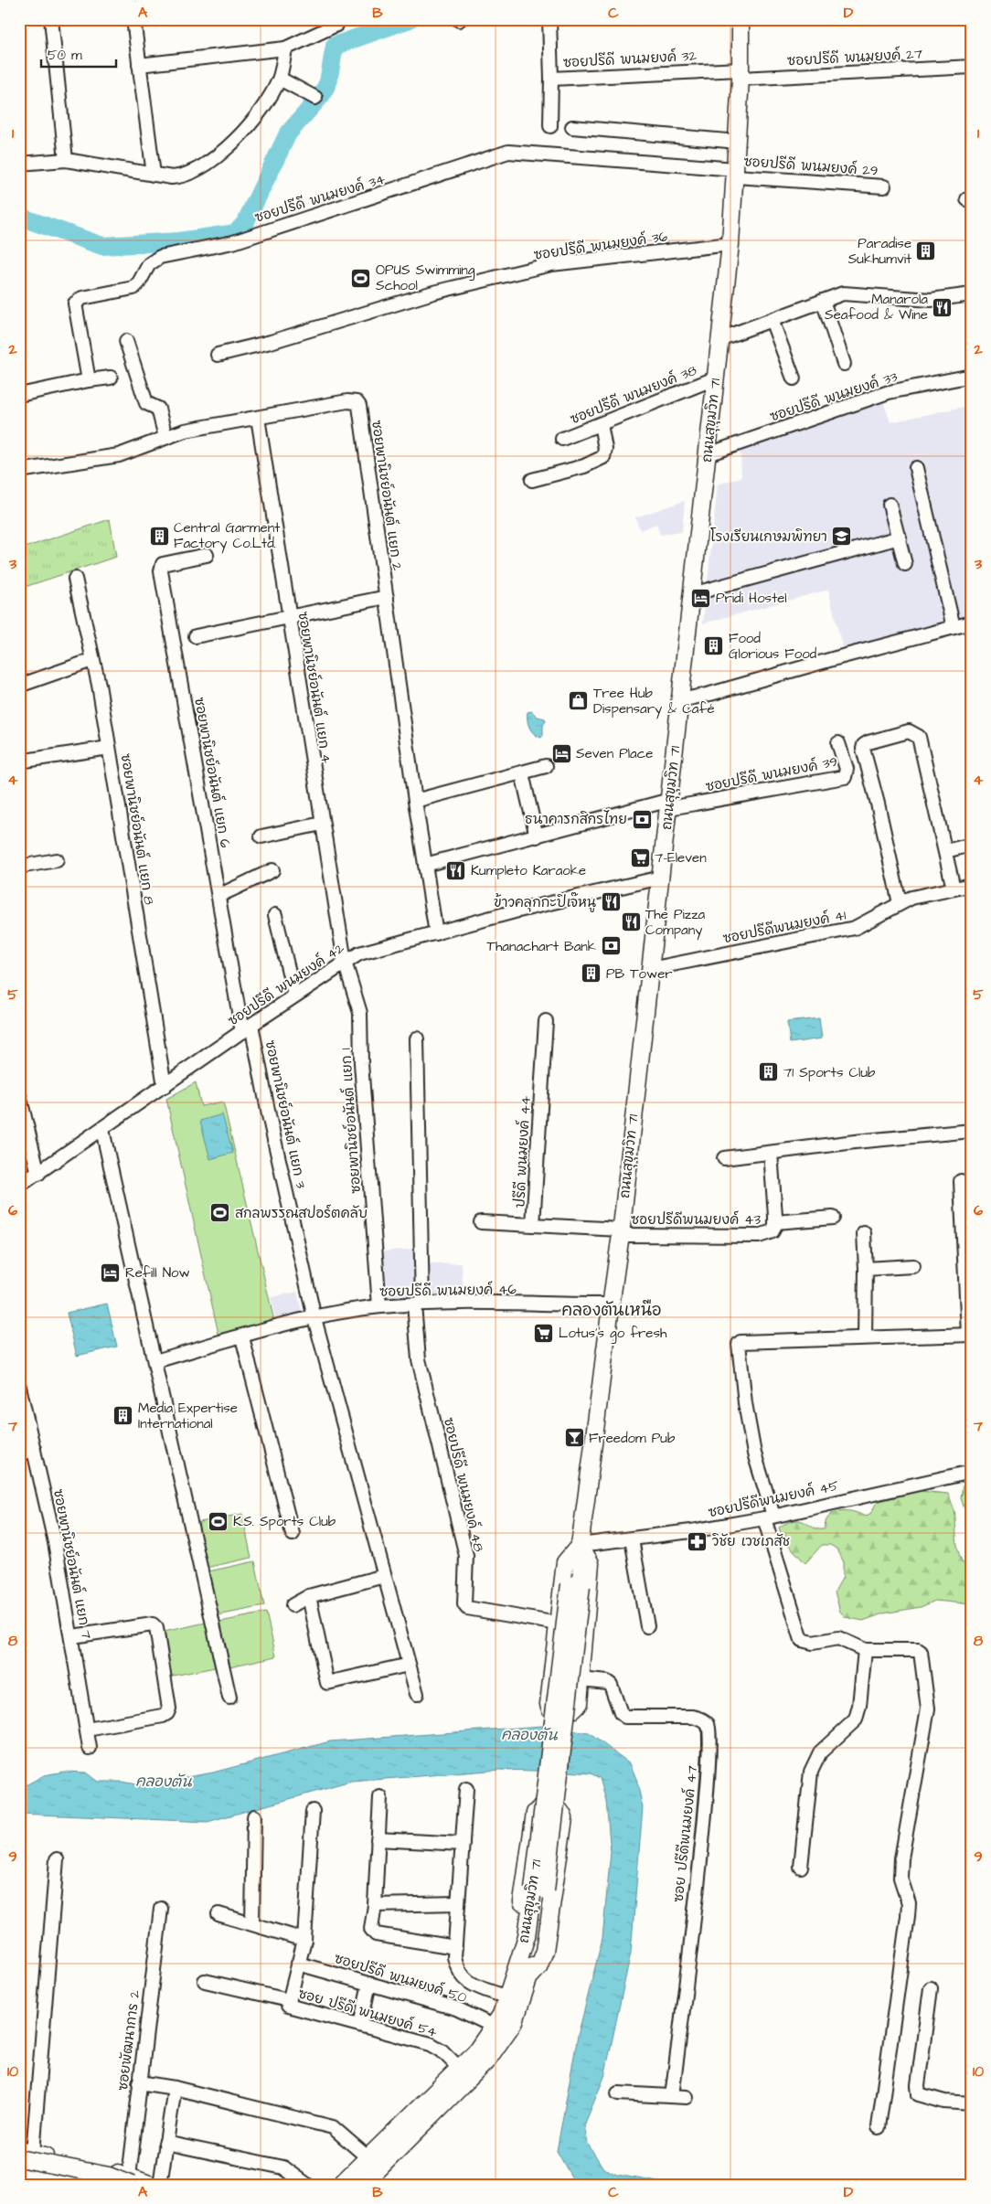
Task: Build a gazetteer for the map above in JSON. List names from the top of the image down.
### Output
{
  "streets": {
    "main road": ["ถนนสุขุมวิท 71"],
    "street": [
      "ซอยปรีดี พนมยงค์ 27",
      "ซอยปรีดี พนมยงค์ 32",
      "ซอยปรีดี พนมยงค์ 29",
      "ซอยปรีดี พนมยงค์ 34",
      "ซอยปรีดี พนมยงค์ 36",
      "ซอยปรีดี พนมยงค์ 38",
      "ซอยปรีดี พนมยงค์ 33",
      "ซอยพานิชย์อนันต์ แยก 2",
      "ซอยพานิชย์อนันต์ แยก 4",
      "ซอยพานิชย์อนันต์ แยก 6",
      "ซอยปรีดี พนมยงค์ 39",
      "ซอยพานิชย์อนันต์ แยก 8",
      "ซอยปรีดีพนมยงค์ 41",
      "ซอยปรีดี พนมยงค์ 42",
      "ซอยพานิชย์อนันต์ แยก 3",
      "ซอยพานิชย์อนันต์ แยก 1",
      "ปรีดี พนมยงค์ 44",
      "ซอยปรีดีพนมยงค์ 43",
      "ซอยปรีดี พนมยงค์ 46",
      "ซอยปรีดี พนมยงค์ 48",
      "ซอยปรีดีพนมยงค์ 45",
      "ซอยพานิชย์อนันต์ แยก 7",
      "ซอย ปรีดีพนมยงค์ 47",
      "ซอยปรีดี พนมยงค์ 50",
      "ซอย ปรีดี พนมยงค์ 54",
      "ซอยพัฒนาการ 2"
    ]
  },
  "crossings": [
    ["ซอยปรีดี พนมยงค์ 27", "ซอยปรีดี พนมยงค์ 32"],
    ["ซอยปรีดี พนมยงค์ 27", "ถนนสุขุมวิท 71"],
    ["ซอยปรีดี พนมยงค์ 32", "ถนนสุขุมวิท 71"],
    ["ซอยปรีดี พนมยงค์ 29", "ซอยปรีดี พนมยงค์ 34"],
    ["ซอยปรีดี พนมยงค์ 29", "ถนนสุขุมวิท 71"],
    ["ซอยปรีดี พนมยงค์ 34", "ถนนสุขุมวิท 71"],
    ["ซอยปรีดี พนมยงค์ 36", "ถนนสุขุมวิท 71"],
    ["ซอยปรีดี พนมยงค์ 38", "ถนนสุขุมวิท 71"],
    ["ซอยปรีดี พนมยงค์ 33", "ถนนสุขุมวิท 71"],
    ["ถนนสุขุมวิท 71", "ซอยปรีดี พนมยงค์ 39"],
    ["ถนนสุขุมวิท 71", "ซอยปรีดีพนมยงค์ 41"],
    ["ถนนสุขุมวิท 71", "ซอยปรีดี พนมยงค์ 42"],
    ["ถนนสุขุมวิท 71", "ปรีดี พนมยงค์ 44"],
    ["ถนนสุขุมวิท 71", "ซอยปรีดีพนมยงค์ 43"],
    ["ถนนสุขุมวิท 71", "ซอยปรีดี พนมยงค์ 46"],
    ["ถนนสุขุมวิท 71", "ซอยปรีดีพนมยงค์ 45"],
    ["ถนนสุขุมวิท 71", "ซอยปรีดี พนมยงค์ 50"],
    ["ถนนสุขุมวิท 71", "ซอย ปรีดี พนมยงค์ 54"],
    ["ซอยพานิชย์อนันต์ แยก 2", "ซอยพานิชย์อนันต์ แยก 4"],
    ["ซอยพานิชย์อนันต์ แยก 2", "ซอยปรีดี พนมยงค์ 42"],
    ["ซอยพานิชย์อนันต์ แยก 4", "ซอยปรีดี พนมยงค์ 42"],
    ["ซอยพานิชย์อนันต์ แยก 4", "ซอยพานิชย์อนันต์ แยก 1"],
    ["ซอยพานิชย์อนันต์ แยก 6", "ซอยปรีดี พนมยงค์ 42"],
    ["ซอยพานิชย์อนันต์ แยก 6", "ซอยพานิชย์อนันต์ แยก 3"],
    ["ซอยพานิชย์อนันต์ แยก 8", "ซอยปรีดี พนมยงค์ 42"],
    ["ซอยปรีดี พนมยงค์ 42", "ซอยพานิชย์อนันต์ แยก 3"],
    ["ซอยปรีดี พนมยงค์ 42", "ซอยพานิชย์อนันต์ แยก 1"],
    ["ซอยพานิชย์อนันต์ แยก 3", "ซอยปรีดี พนมยงค์ 46"],
    ["ซอยพานิชย์อนันต์ แยก 1", "ซอยปรีดี พนมยงค์ 46"],
    ["ปรีดี พนมยงค์ 44", "ซอยปรีดีพนมยงค์ 43"],
    ["ซอยปรีดี พนมยงค์ 46", "ซอยปรีดี พนมยงค์ 48"]
  ],
  "districts": ["คลองตันเหนือ"],
  "water": ["คลองตัน"],
  "places": {
    "building": [
      "Paradise Sukhumvit",
      "Central Garment Factory Co.Ltd.",
      "Food Glorious Food",
      "PB Tower",
      "71 Sports Club",
      "Media Expertise International"
    ],
    "sports": ["OPUS Swimming School", "สกลพรรณสปอร์ตคลับ", "K.S. Sports Club"],
    "restaurant": [
      "Manarola Seafood & Wine",
      "Kumpleto Karaoke",
      "ข้าวคลุกกะปิเจ๊หนู",
      "The Pizza Company"
    ],
    "school or university": ["โรงเรียนเกษมพิทยา"],
    "hotel": ["Pridi Hostel", "Seven Place", "Refill Now"],
    "shop": ["Tree Hub Dispensary & Café"],
    "bank": ["ธนาคารกสิกรไทย", "Thanachart Bank"],
    "supermarket": ["7-Eleven", "Lotus's go fresh"],
    "bar": ["Freedom Pub"],
    "pharmacy": ["วิชัย เวชเภสัช"]
  },
  "scale_bar": "50 m",
  "grid": {
    "columns": [
      "A",
      "B",
      "C",
      "D"
    ],
    "rows": [
      "1",
      "2",
      "3",
      "4",
      "5",
      "6",
      "7",
      "8",
      "9",
      "10"
    ]
  }
}
